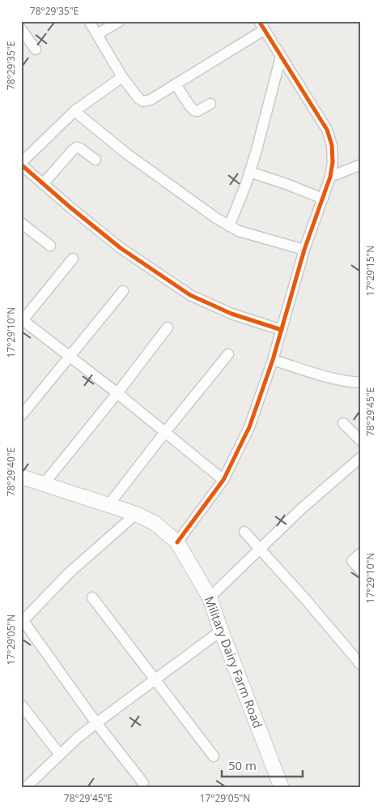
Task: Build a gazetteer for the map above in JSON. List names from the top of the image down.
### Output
{
  "streets": {
    "main road": ["Military Dairy Farm Road"]
  },
  "scale_bar": "50 m",
  "coordinates": [
    "78°29'35\"E",
    "17°29'15\"N",
    "17°29'10\"N",
    "78°29'45\"E",
    "78°29'40\"E",
    "17°29'05\"N"
  ]
}
